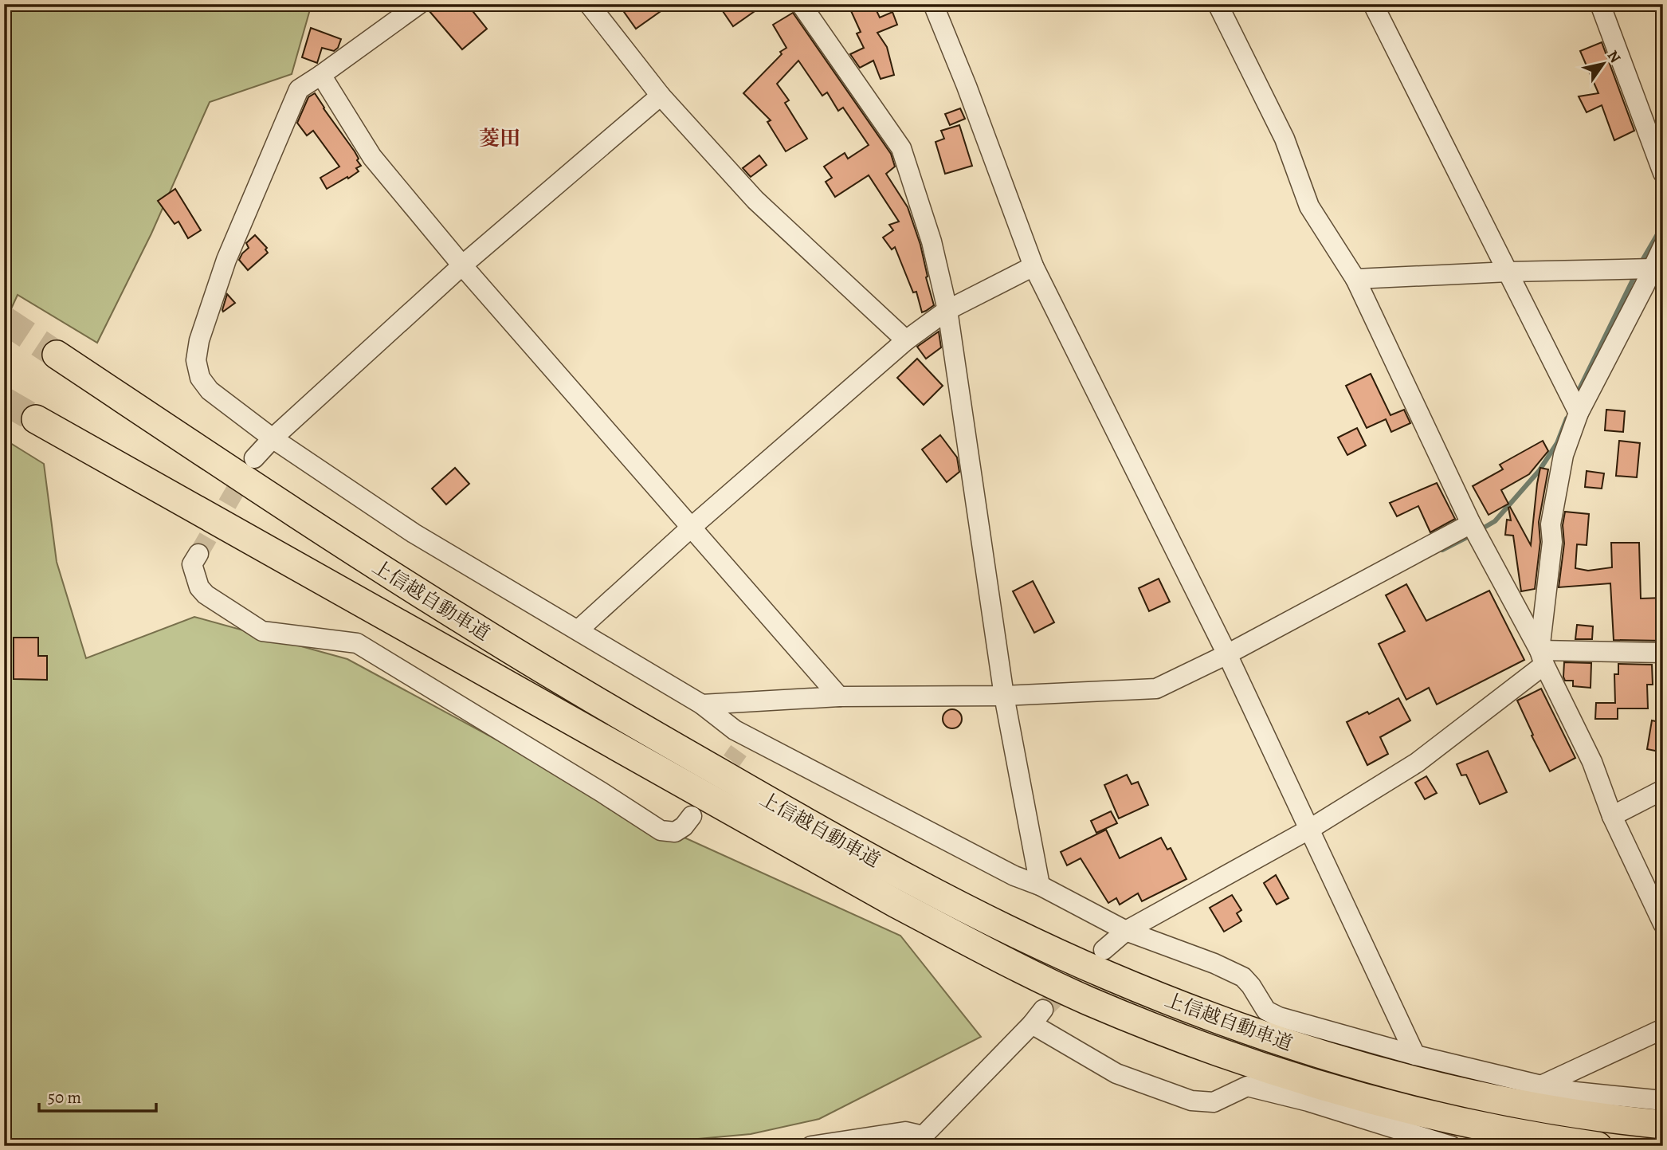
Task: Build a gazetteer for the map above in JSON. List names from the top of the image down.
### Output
{
  "streets": {
    "highway": ["上信越自動車道"]
  },
  "districts": ["菱田"],
  "scale_bar": "50 m",
  "north": "top right"
}
